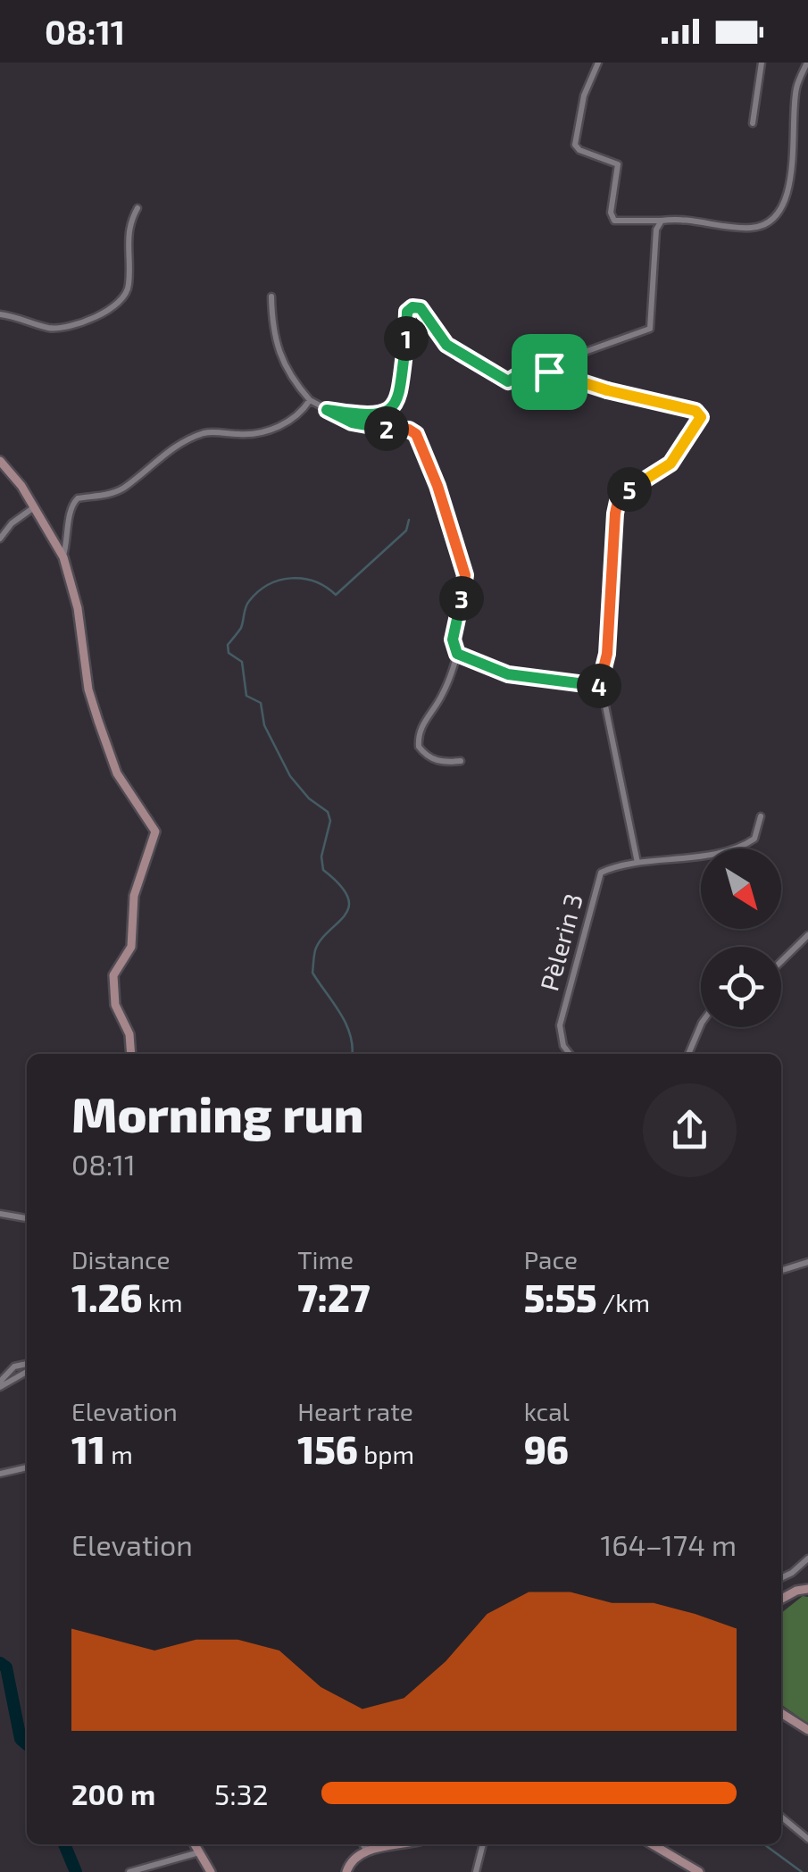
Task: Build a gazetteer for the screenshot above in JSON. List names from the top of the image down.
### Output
{
  "streets": {
    "street": ["Pèlerin 3"]
  },
  "north": "bottom right",
  "page": {
    "status": "08:11",
    "pins": [
      "1",
      "2",
      "5",
      "3",
      "4"
    ],
    "heading": ["Morning run", "08:11"],
    "stats": [
      ["Distance", "1.26 km"],
      ["Time", "7:27"],
      ["Pace", "5:55 /km"],
      ["Elevation", "11 m"],
      ["Heart rate", "156 bpm"],
      ["kcal", "96"]
    ],
    "chart": ["Elevation", "164–174 m"],
    "list": [
      {
        "name": "200 m",
        "note": "5:32"
      }
    ]
  }
}
